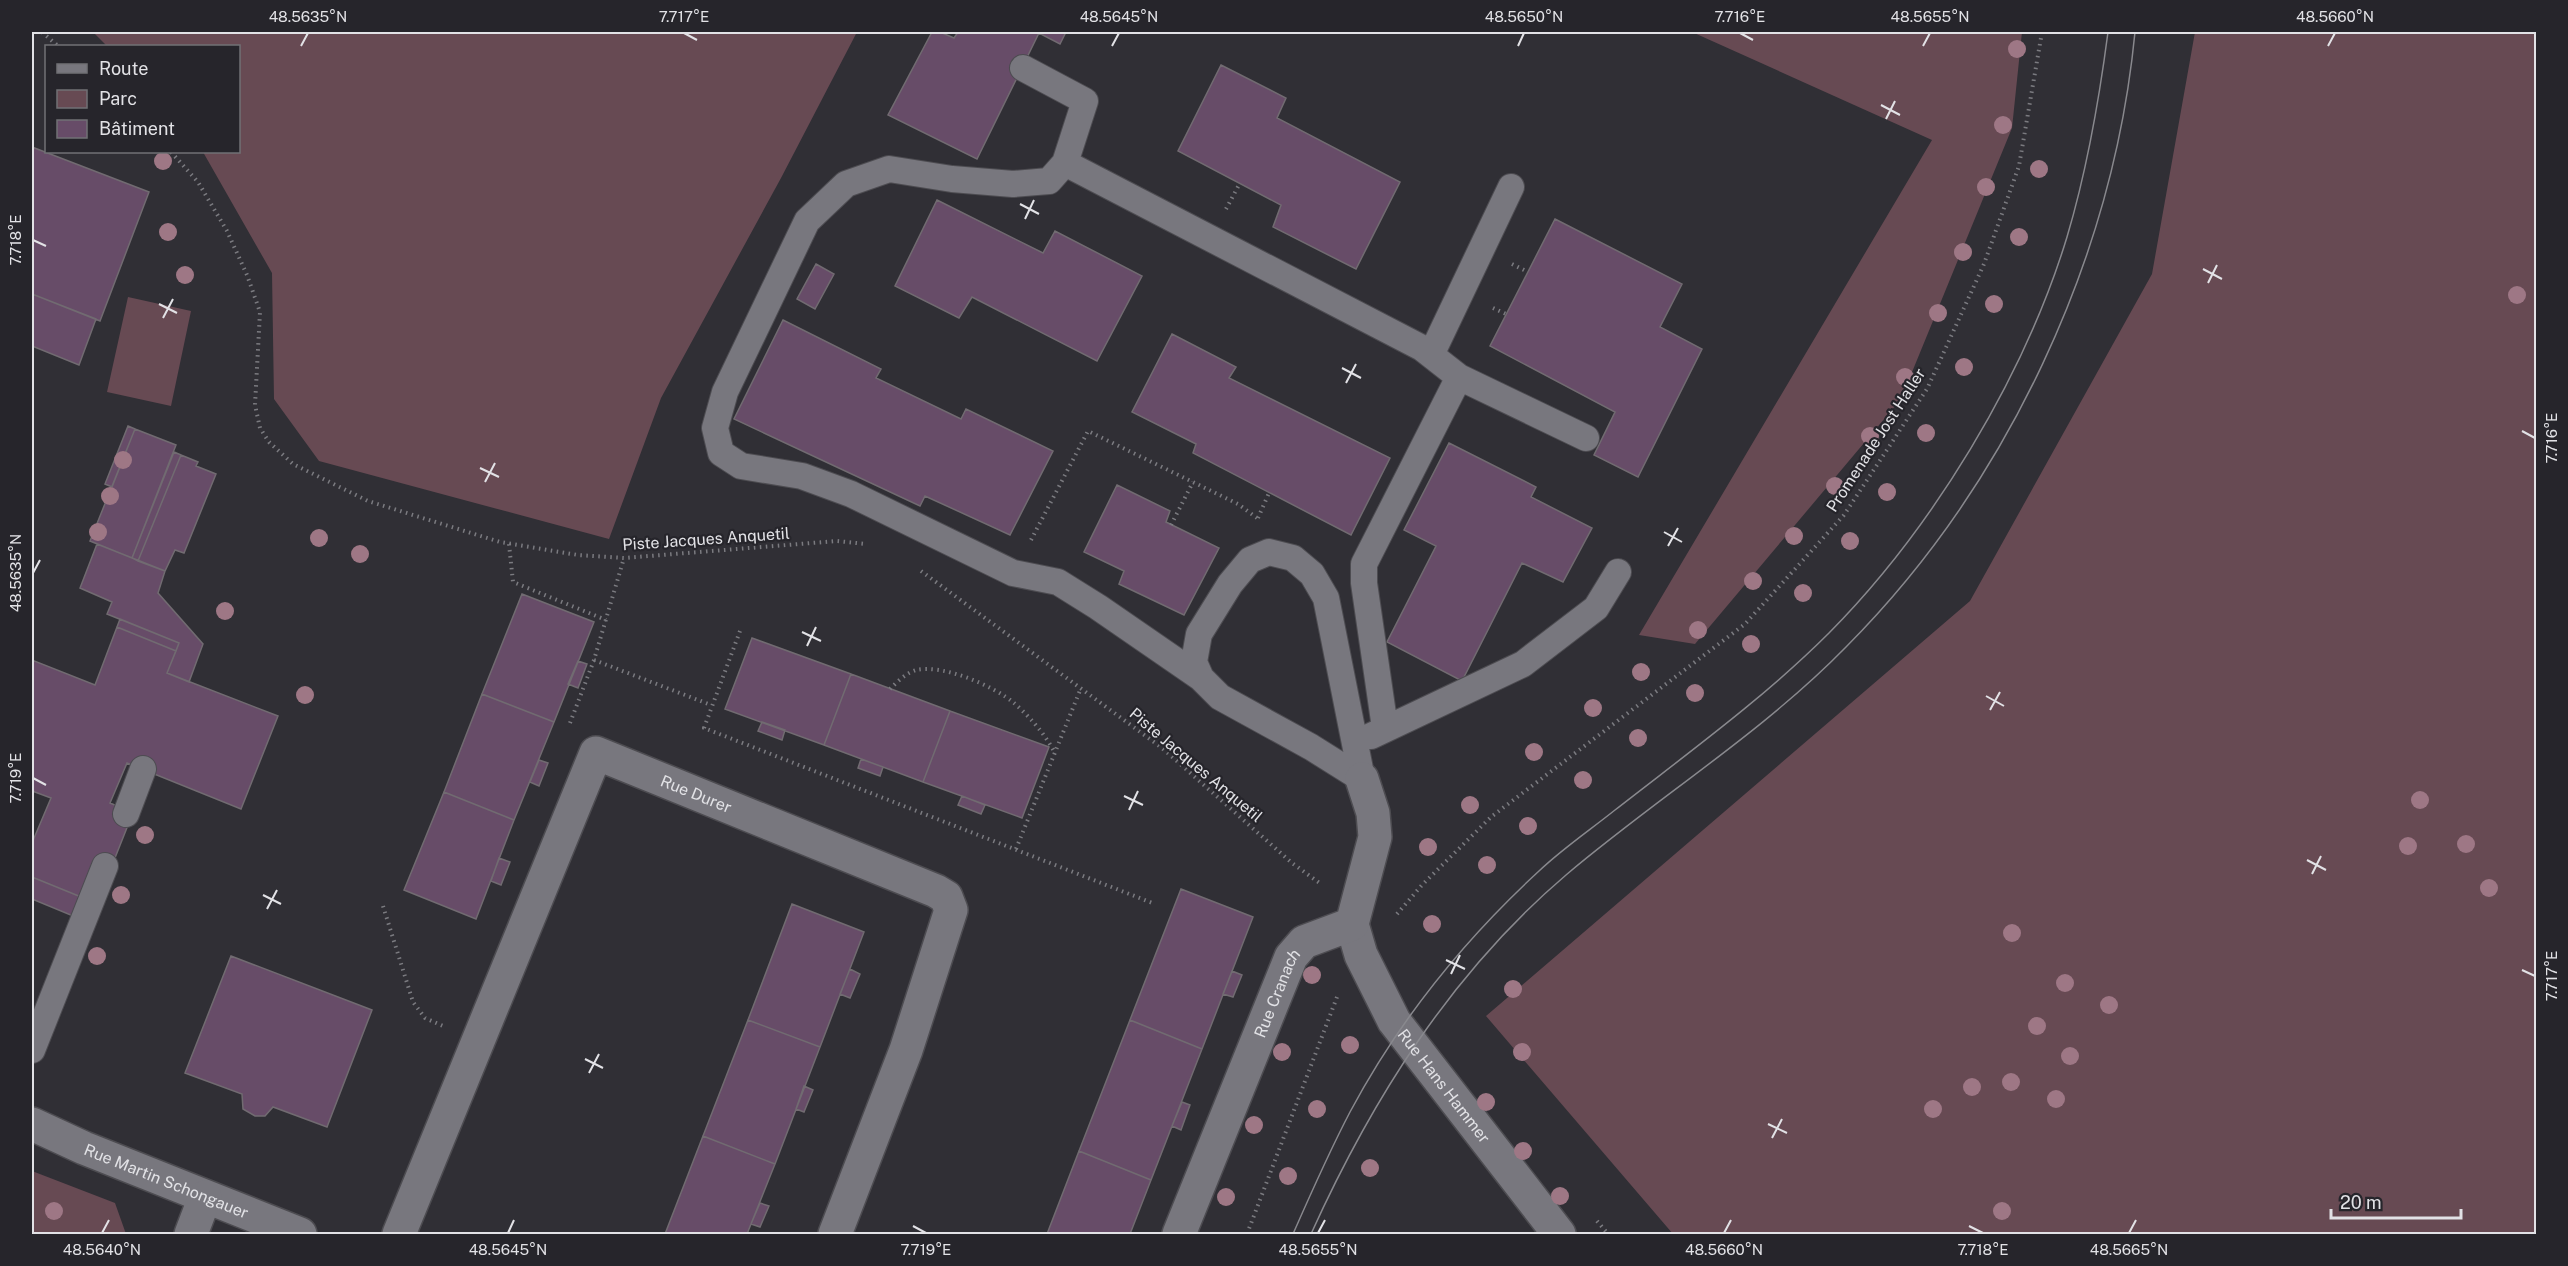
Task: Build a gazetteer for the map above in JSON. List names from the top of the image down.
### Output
{
  "streets": {
    "street": [
      "Rue Durer",
      "Rue Cranach",
      "Rue Hans Hammer",
      "Rue Martin Schongauer"
    ],
    "path": ["Promenade Jost Haller", "Piste Jacques Anquetil"]
  },
  "crossings": [
    ["Promenade Jost Haller", "Rue Hans Hammer"],
    ["Piste Jacques Anquetil", "Rue Cranach"],
    ["Piste Jacques Anquetil", "Rue Hans Hammer"],
    ["Rue Cranach", "Rue Hans Hammer"]
  ],
  "legend": ["Route", "Parc", "Bâtiment"],
  "scale_bar": "20 m",
  "coordinates": [
    "48.5635°N",
    "7.717°E",
    "48.5645°N",
    "48.5650°N",
    "7.716°E",
    "48.5655°N",
    "48.5660°N",
    "7.718°E",
    "7.719°E",
    "48.5640°N",
    "48.5665°N"
  ]
}
